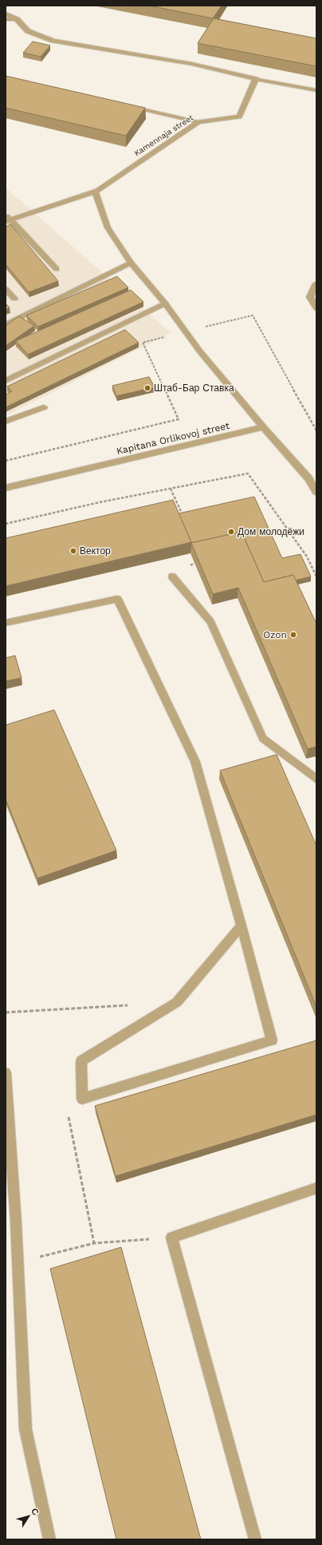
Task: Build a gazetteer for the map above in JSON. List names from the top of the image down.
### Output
{
  "streets": {
    "street": ["Kamennaja street", "Kapitana Orlikovoj street"]
  },
  "places": [
    "Штаб-Бар Ставка",
    "Дом молодёжи",
    "Вектор",
    "Ozon"
  ],
  "north": "top right"
}
